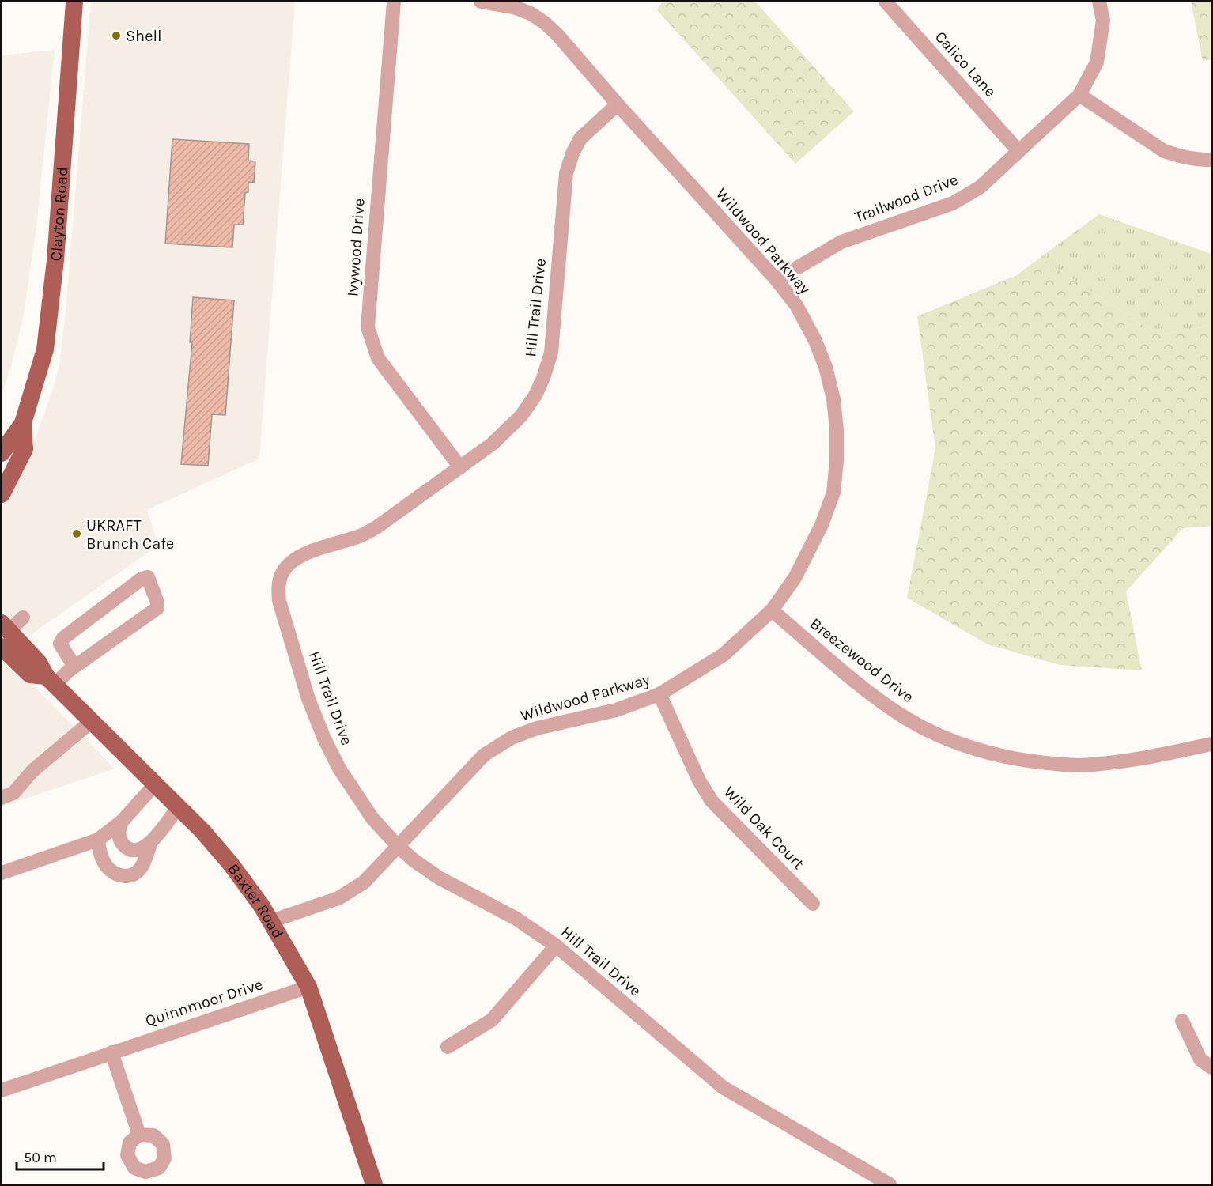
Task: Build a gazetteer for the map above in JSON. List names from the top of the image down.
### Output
{
  "streets": {
    "main road": ["Clayton Road", "Baxter Road"],
    "street": [
      "Calico Lane",
      "Trailwood Drive",
      "Wildwood Parkway",
      "Ivywood Drive",
      "Hill Trail Drive",
      "Breezewood Drive",
      "Wild Oak Court",
      "Quinnmoor Drive"
    ]
  },
  "crossings": [
    ["Calico Lane", "Trailwood Drive"],
    ["Trailwood Drive", "Wildwood Parkway"],
    ["Wildwood Parkway", "Hill Trail Drive"],
    ["Wildwood Parkway", "Breezewood Drive"],
    ["Wildwood Parkway", "Wild Oak Court"],
    ["Wildwood Parkway", "Baxter Road"],
    ["Ivywood Drive", "Hill Trail Drive"],
    ["Baxter Road", "Quinnmoor Drive"]
  ],
  "places": ["Shell", "UKRAFT Brunch Cafe"],
  "scale_bar": "50 m"
}
